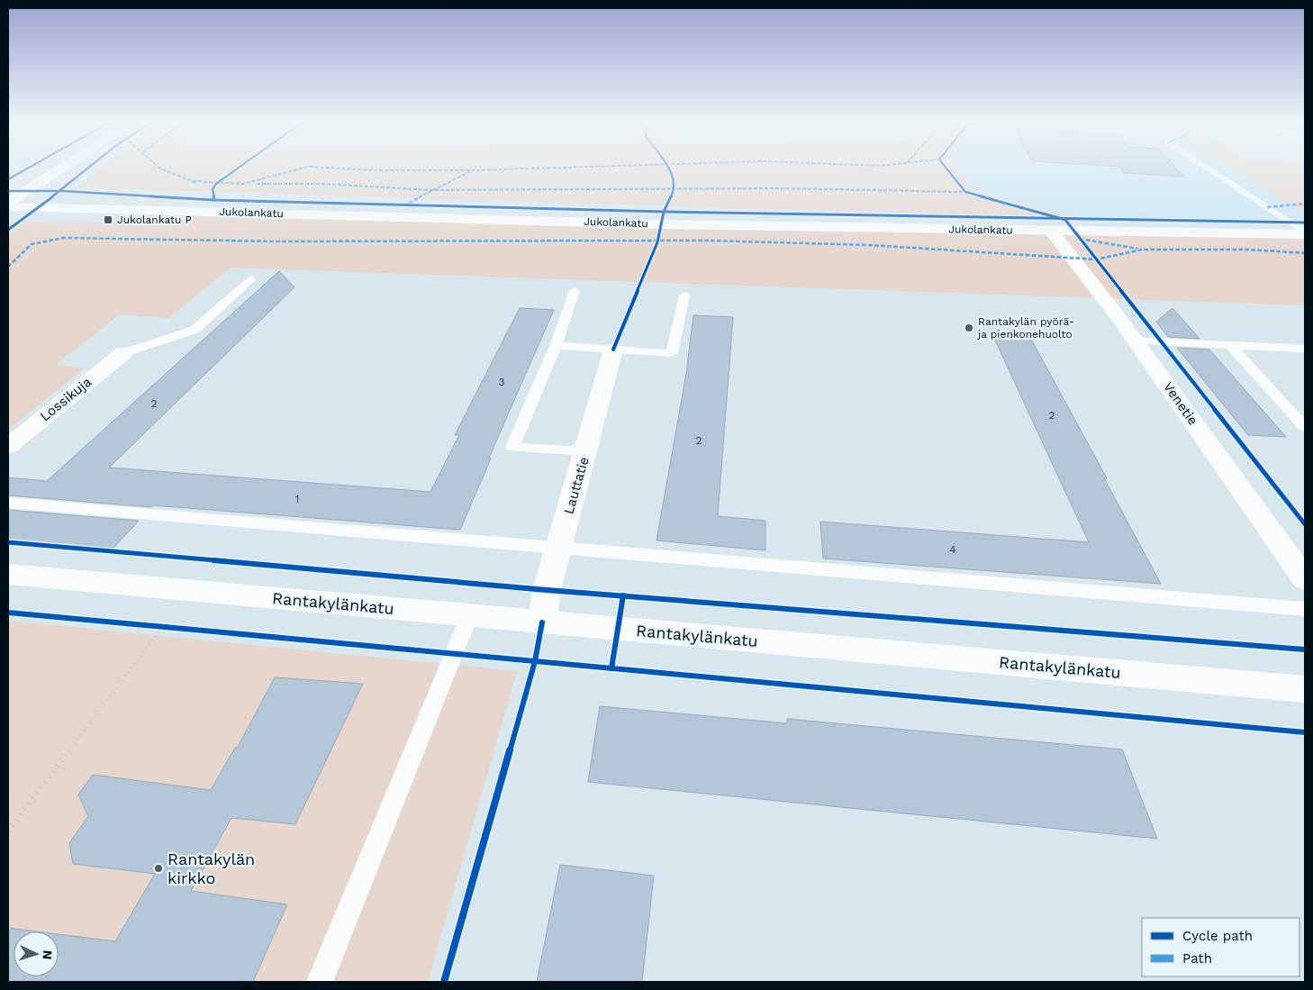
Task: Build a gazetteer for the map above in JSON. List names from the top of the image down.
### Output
{
  "streets": {
    "main road": [
      "Jukolankatu",
      "Lossikuja",
      "Venetie",
      "Lauttatie",
      "Rantakylänkatu"
    ]
  },
  "crossings": [
    ["Jukolankatu", "Venetie"],
    ["Lauttatie", "Rantakylänkatu"]
  ],
  "places": {
    "transit": ["Jukolankatu P"],
    "other": ["Rantakylän pyörä- ja pienkonehuolto", "Rantakylän kirkko"]
  },
  "house_numbers": [
    "3",
    "2",
    "2",
    "2",
    "1",
    "4"
  ],
  "legend": ["Cycle path", "Path"],
  "north": "right"
}
